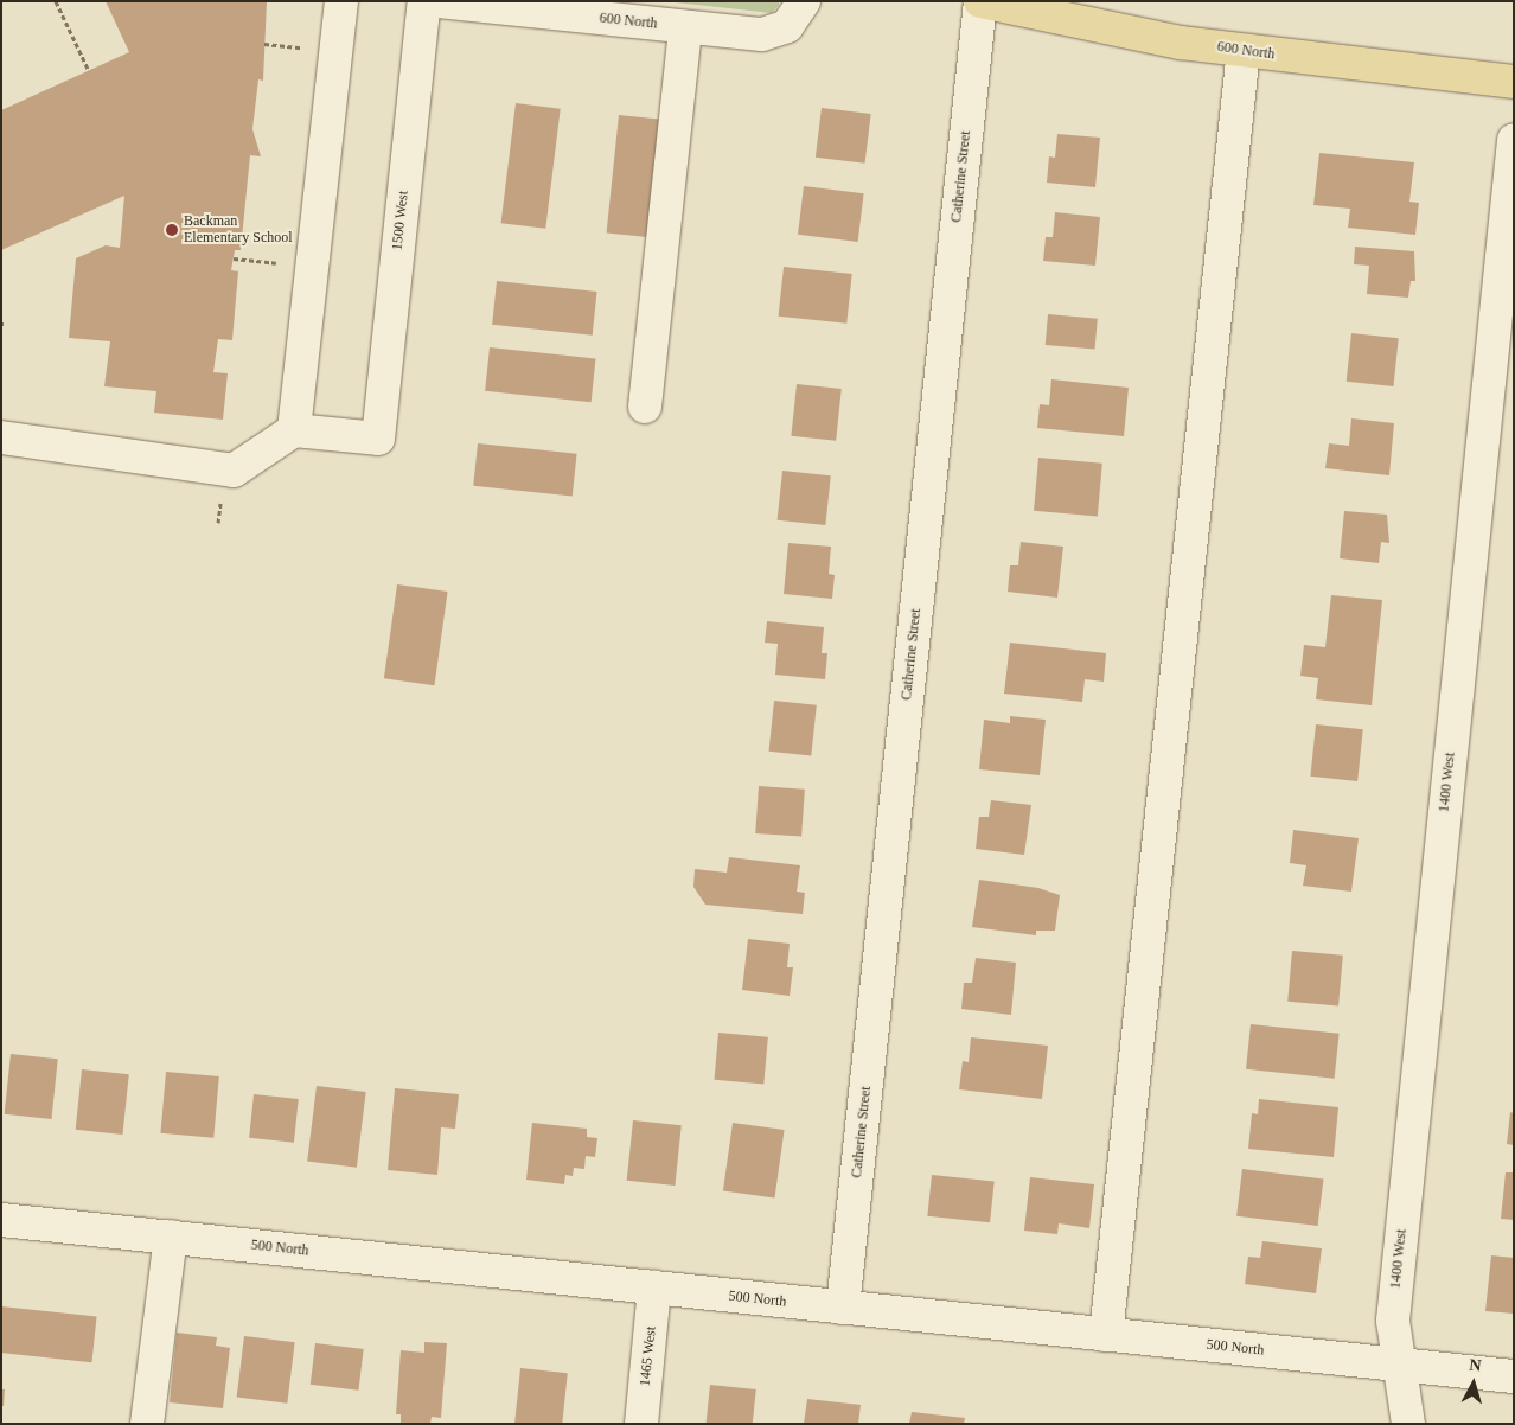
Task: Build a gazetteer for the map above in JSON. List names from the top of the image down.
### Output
{
  "streets": {
    "main road": ["600 North"],
    "street": [
      "Catherine Street",
      "1500 West",
      "1400 West",
      "500 North",
      "1465 West"
    ]
  },
  "crossings": [
    ["600 North", "Catherine Street"],
    ["Catherine Street", "500 North"],
    ["1400 West", "500 North"],
    ["500 North", "1465 West"]
  ],
  "places": ["Backman Elementary School"],
  "north": "top"
}
